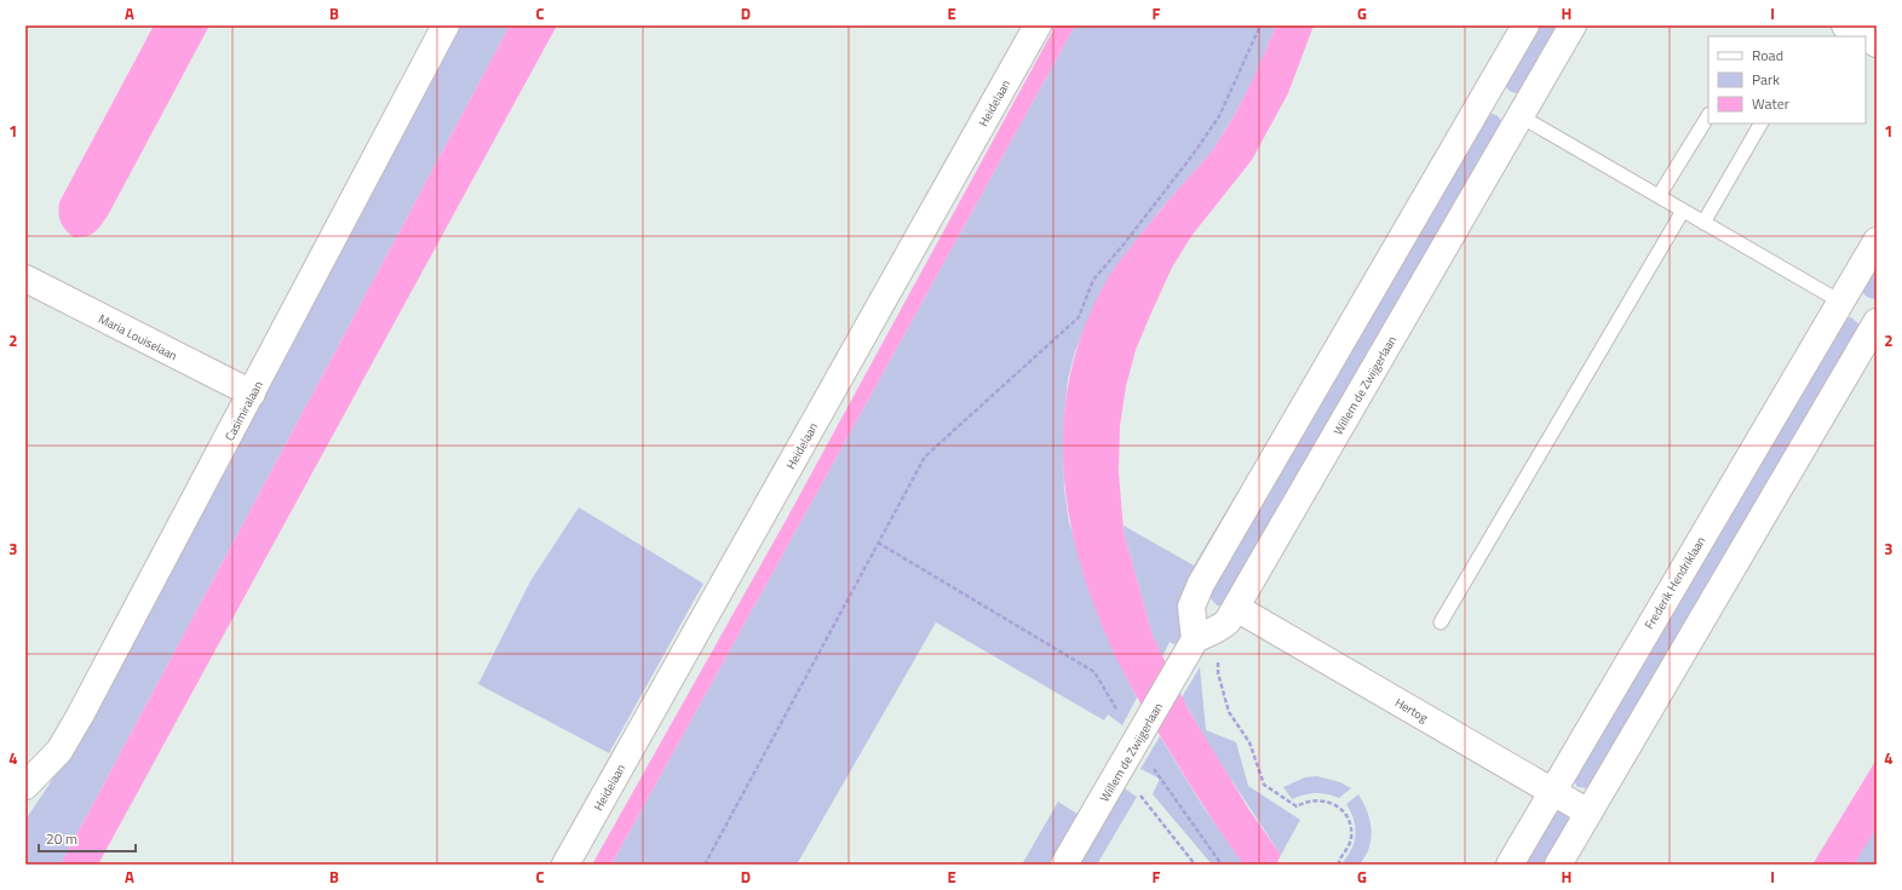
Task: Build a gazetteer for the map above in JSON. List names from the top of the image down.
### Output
{
  "streets": {
    "street": [
      "Heidelaan",
      "Maria Louiselaan",
      "Willem de Zwijgerlaan",
      "Casimiralaan",
      "Frederik Hendriklaan",
      "Hertog"
    ]
  },
  "crossings": [
    ["Maria Louiselaan", "Casimiralaan"],
    ["Willem de Zwijgerlaan", "Hertog"],
    ["Frederik Hendriklaan", "Hertog"]
  ],
  "legend": ["Road", "Park", "Water"],
  "scale_bar": "20 m",
  "grid": {
    "columns": [
      "A",
      "B",
      "C",
      "D",
      "E",
      "F",
      "G",
      "H",
      "I"
    ],
    "rows": [
      "1",
      "2",
      "3",
      "4"
    ]
  }
}
